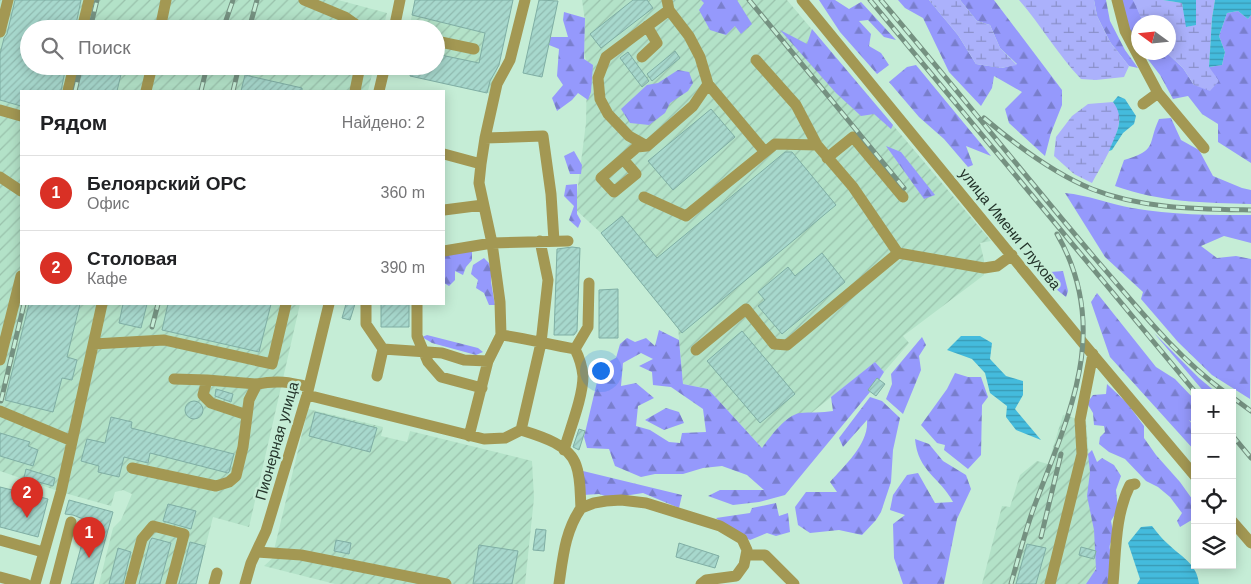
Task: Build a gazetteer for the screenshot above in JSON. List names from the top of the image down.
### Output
{
  "streets": {
    "street": ["улица Имени Глухова", "Пионерная улица"]
  },
  "north": "left",
  "page": {
    "search": "Поиск",
    "heading": ["Рядом", "Найдено: 2"],
    "list": [
      {
        "mark": "1",
        "name": "Белоярский ОРС",
        "note": "Офис",
        "value": "360 m"
      },
      {
        "mark": "2",
        "name": "Столовая",
        "note": "Кафе",
        "value": "390 m"
      }
    ],
    "map_buttons": ["+", "−"],
    "pins": ["2", "1"]
  }
}
